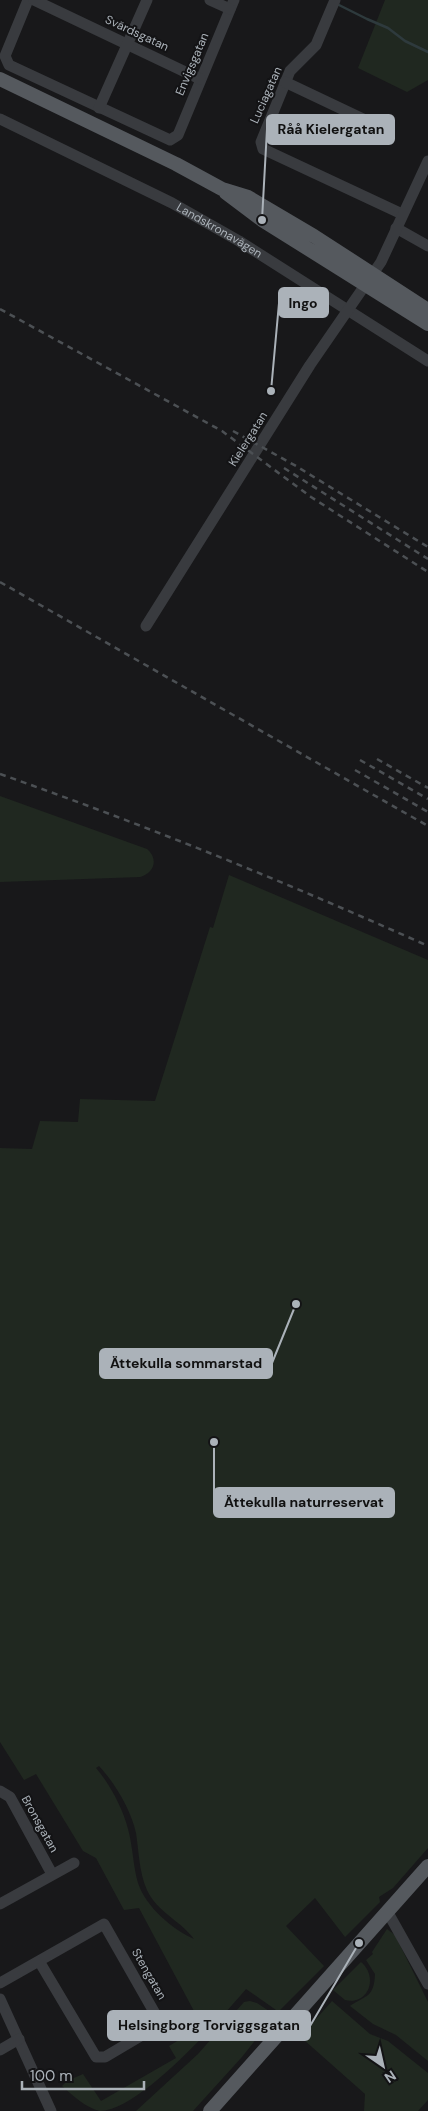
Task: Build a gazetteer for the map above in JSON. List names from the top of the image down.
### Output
{
  "streets": {
    "street": [
      "Svärdsgatan",
      "Envigsgatan",
      "Luciagatan",
      "Landskronavägen",
      "Kielergatan",
      "Bronsgatan",
      "Stengatan"
    ]
  },
  "crossings": [
    ["Svärdsgatan", "Envigsgatan"],
    ["Luciagatan", "Kielergatan"],
    ["Landskronavägen", "Kielergatan"]
  ],
  "places": [
    "Råå Kielergatan",
    "Ingo",
    "Ättekulla sommarstad",
    "Ättekulla naturreservat",
    "Helsingborg Torviggsgatan"
  ],
  "scale_bar": "100 m",
  "north": "bottom right"
}
